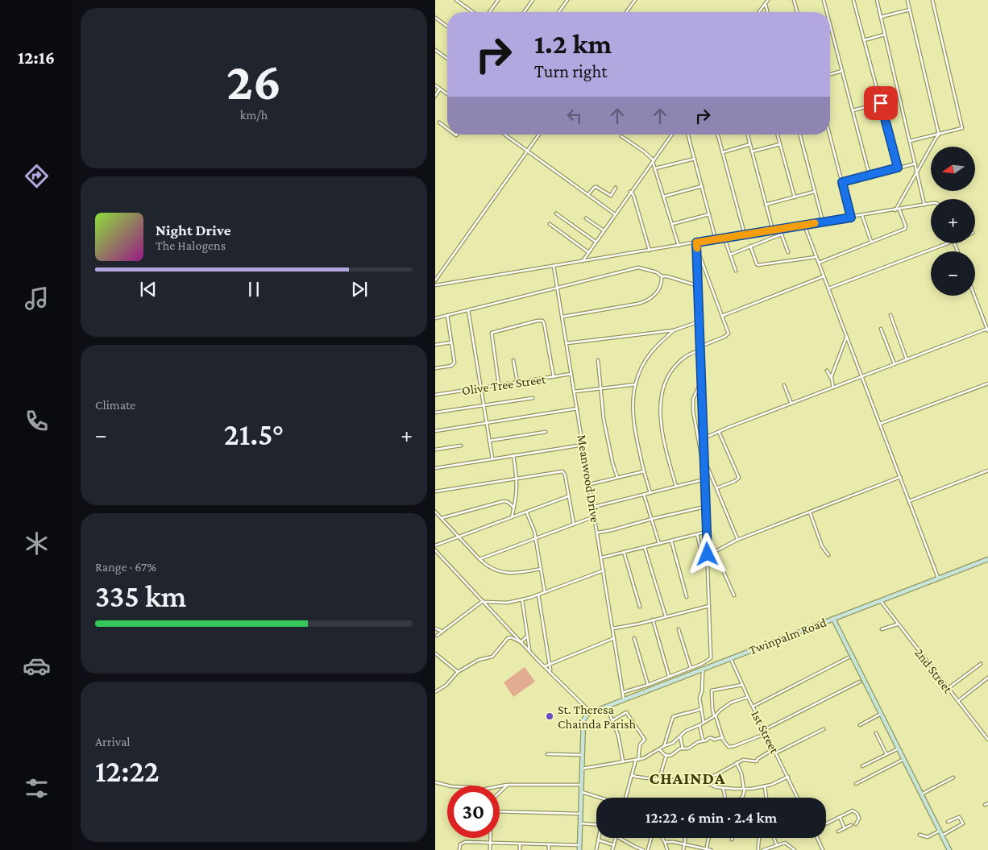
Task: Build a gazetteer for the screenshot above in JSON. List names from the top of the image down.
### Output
{
  "streets": {
    "main road": ["Twinpalm Road"],
    "street": [
      "Olive Tree Street",
      "Meanwood Drive",
      "2nd Street",
      "1st Street"
    ]
  },
  "crossings": [
    ["Olive Tree Street", "Meanwood Drive"],
    ["Meanwood Drive", "Twinpalm Road"],
    ["Twinpalm Road", "2nd Street"],
    ["Twinpalm Road", "1st Street"]
  ],
  "districts": ["CHAINDA"],
  "places": ["St. Theresa Chainda Parish"],
  "north": "left",
  "page": {
    "tabs": "12:16",
    "tile": [
      ["26", "km/h"],
      "Climate",
      ["Range · 67%", "335 km"],
      ["Arrival", "12:22"]
    ],
    "turn": ["1.2 km", "Turn right"],
    "map_buttons": ["+", "−"],
    "song": ["Night Drive", "The Halogens"],
    "heat": ["−", "21.5°", "+"],
    "limit": "30",
    "trip": "12:22 · 6 min · 2.4 km"
  }
}
